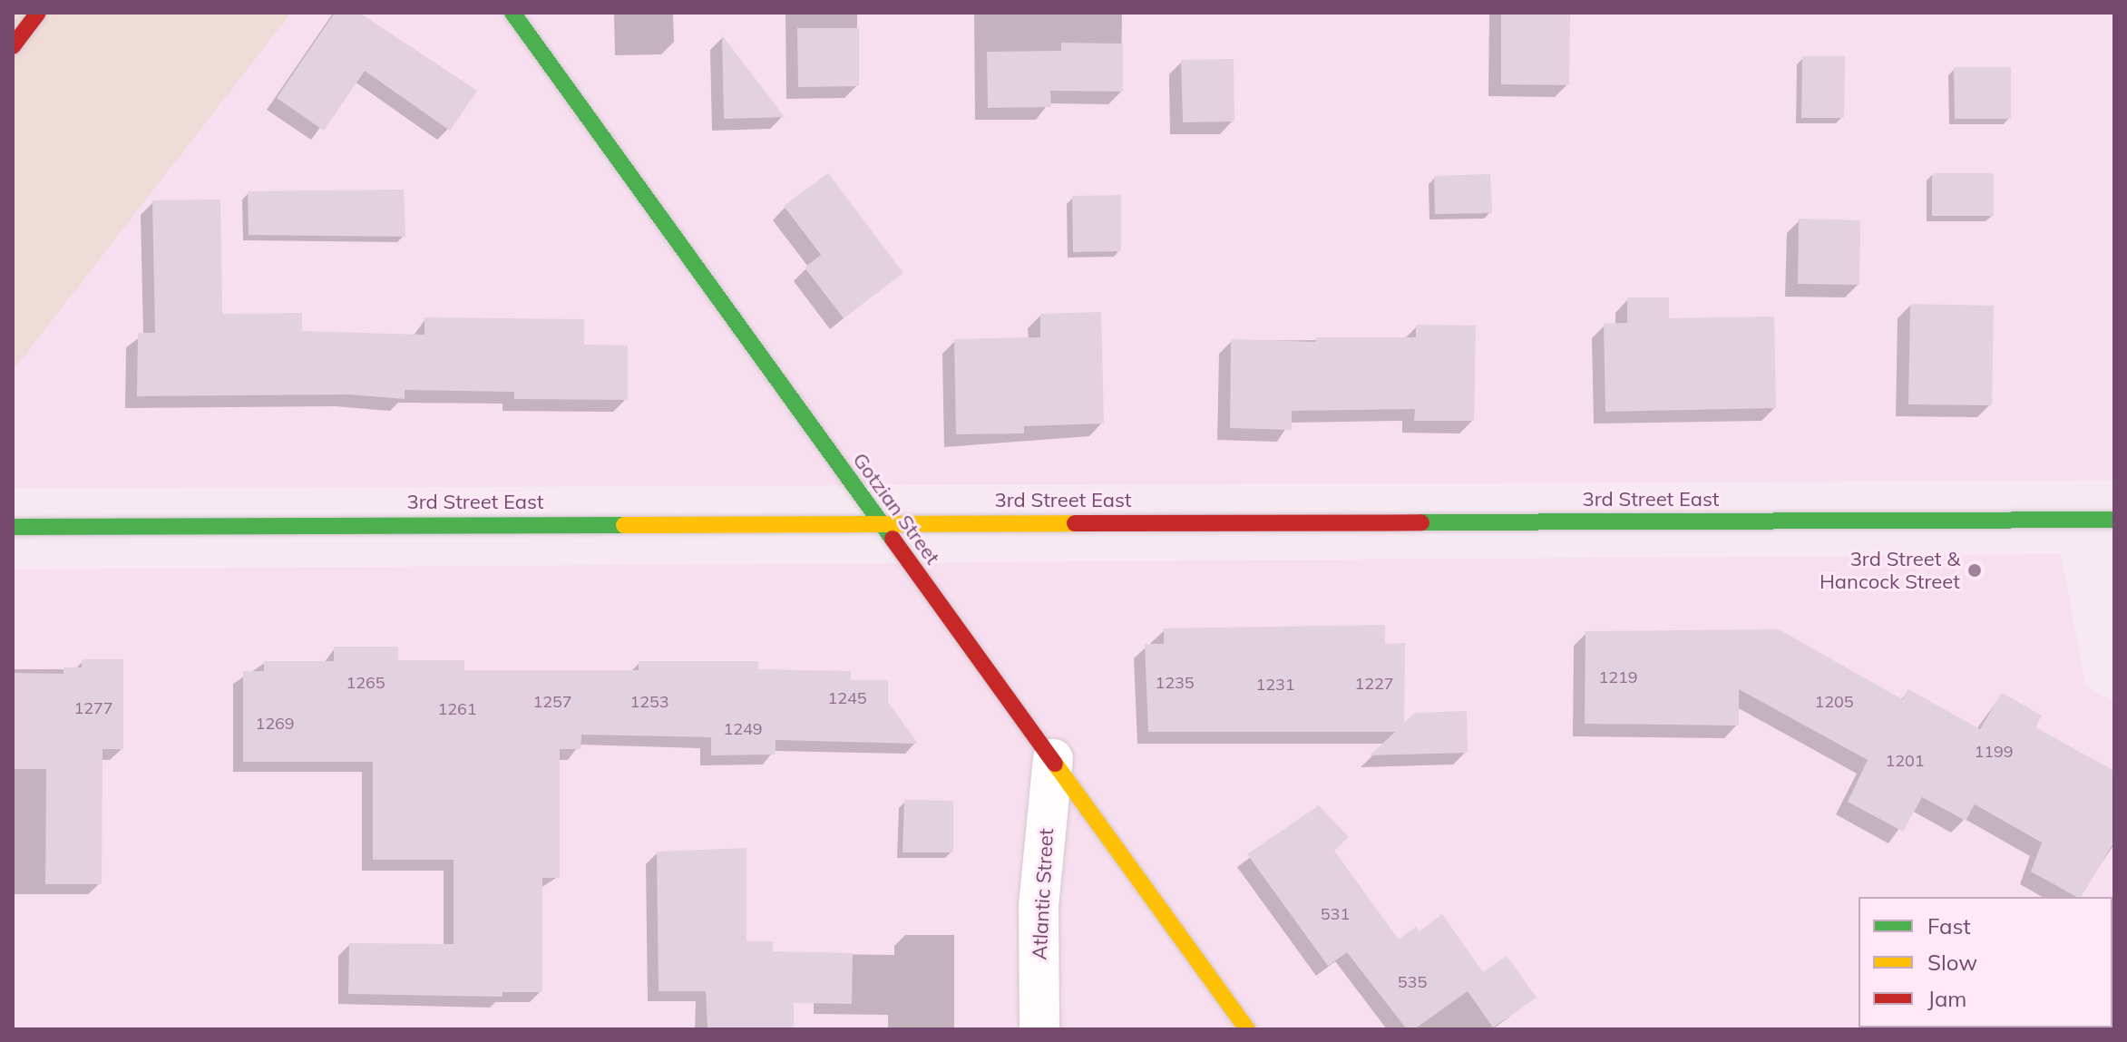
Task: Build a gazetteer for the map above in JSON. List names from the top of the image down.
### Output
{
  "streets": {
    "street": ["3rd Street East", "Gotzian Street", "Atlantic Street"]
  },
  "crossings": [
    ["3rd Street East", "Gotzian Street"],
    ["Gotzian Street", "Atlantic Street"]
  ],
  "places": ["3rd Street & Hancock Street"],
  "house_numbers": [
    "1219",
    "1265",
    "1235",
    "1227",
    "1231",
    "1245",
    "1257",
    "1253",
    "1205",
    "1277",
    "1261",
    "1269",
    "1249",
    "1199",
    "1201",
    "531",
    "535"
  ],
  "legend": ["Fast", "Slow", "Jam"]
}
